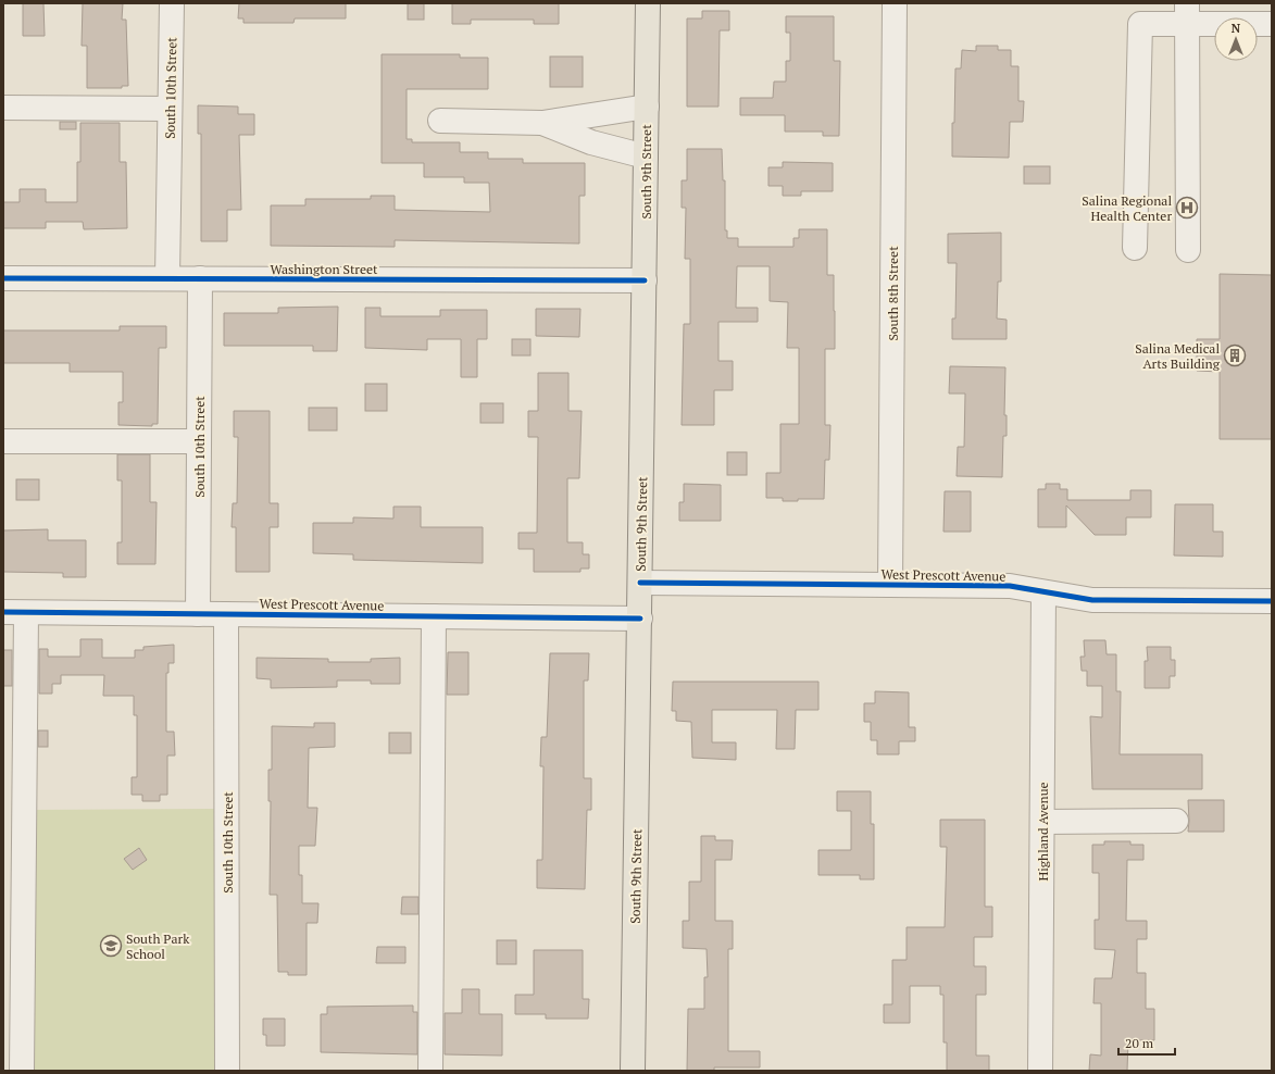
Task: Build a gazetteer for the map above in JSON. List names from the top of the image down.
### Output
{
  "streets": {
    "main road": ["South 9th Street"],
    "street": [
      "South 10th Street",
      "Washington Street",
      "South 8th Street",
      "West Prescott Avenue",
      "Highland Avenue"
    ]
  },
  "crossings": [
    ["South 10th Street", "Washington Street"],
    ["South 10th Street", "West Prescott Avenue"],
    ["South 9th Street", "Washington Street"],
    ["South 9th Street", "West Prescott Avenue"],
    ["South 8th Street", "West Prescott Avenue"],
    ["West Prescott Avenue", "Highland Avenue"]
  ],
  "places": {
    "hospital": ["Salina Regional Health Center"],
    "building": ["Salina Medical Arts Building"],
    "school or university": ["South Park School"]
  },
  "scale_bar": "20 m",
  "north": "top"
}
